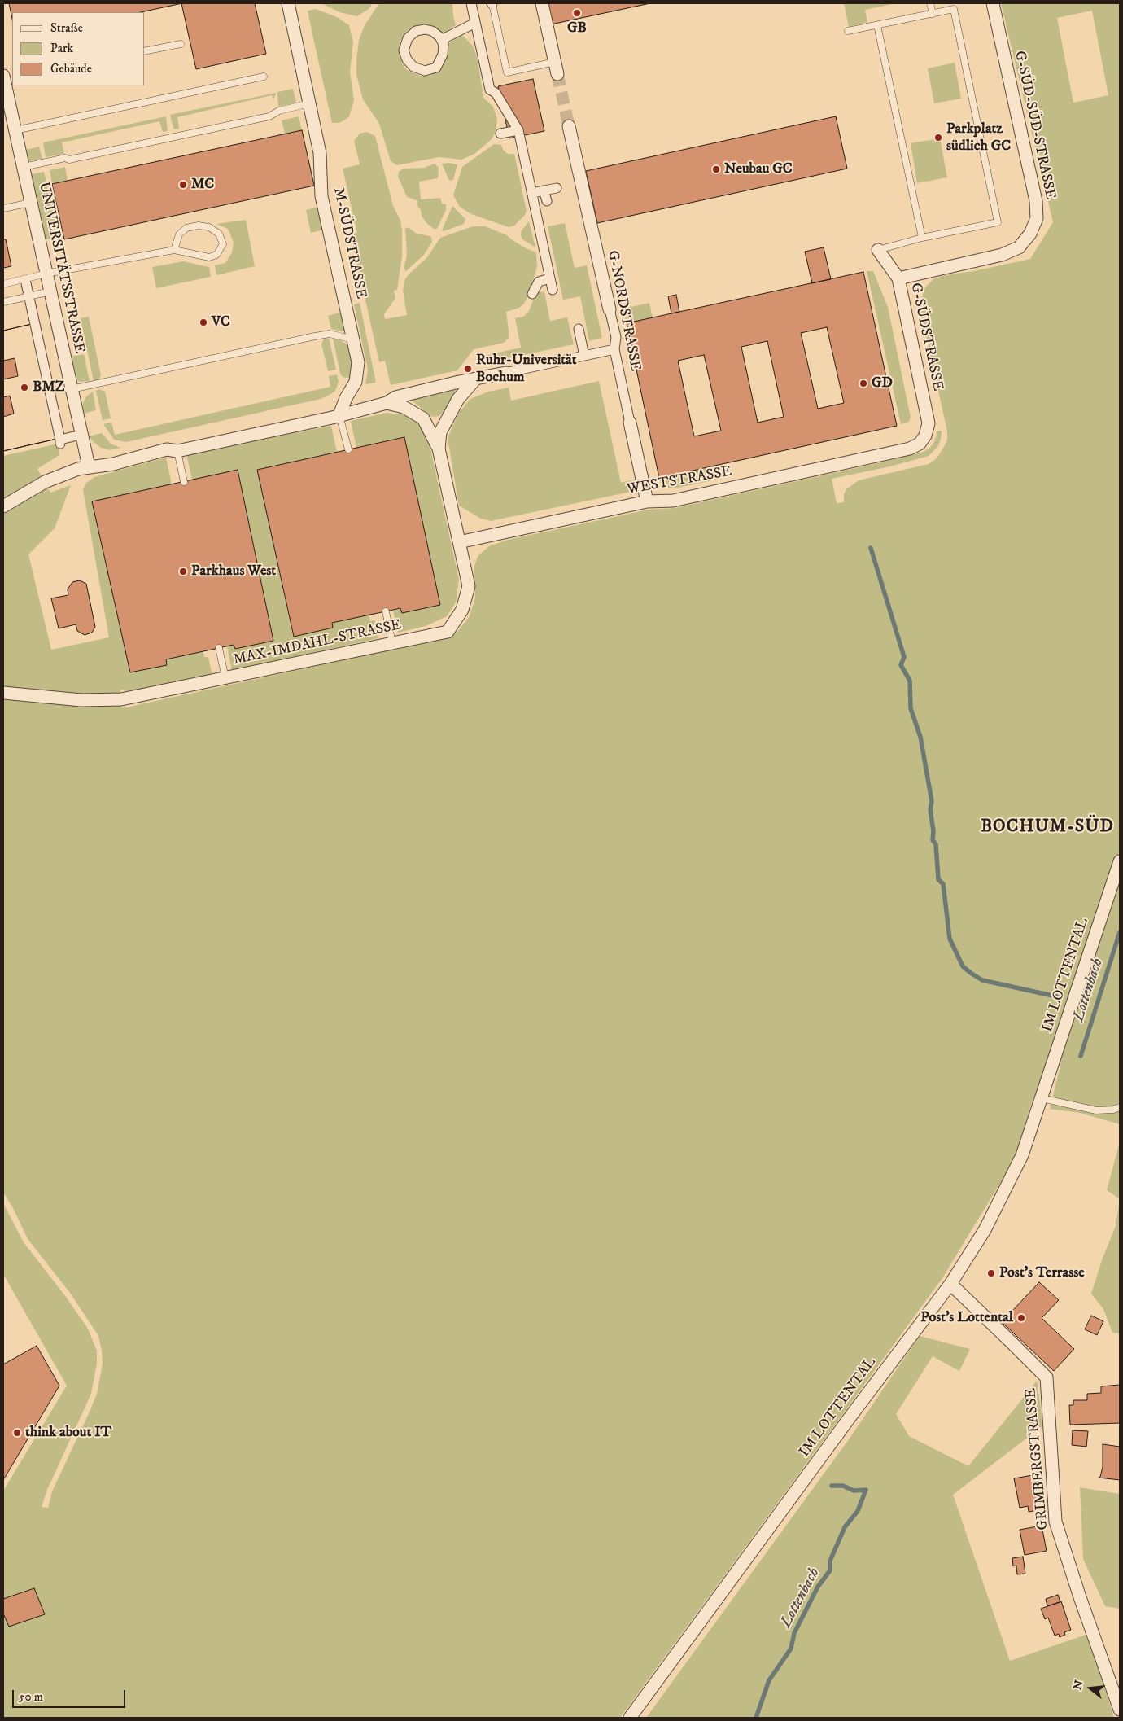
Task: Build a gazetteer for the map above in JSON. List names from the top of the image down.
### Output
{
  "streets": {
    "street": [
      "G-SÜD-SÜD-STRASSE",
      "M-SÜDSTRASSE",
      "UNIVERSITÄTSSTRASSE",
      "G-NORDSTRASSE",
      "G-SÜDSTRASSE",
      "WESTSTRASSE",
      "MAX-IMDAHL-STRASSE",
      "IM LOTTENTAL",
      "GRIMBERGSTRASSE"
    ]
  },
  "crossings": [
    ["G-SÜD-SÜD-STRASSE", "G-SÜDSTRASSE"],
    ["G-NORDSTRASSE", "WESTSTRASSE"],
    ["G-SÜDSTRASSE", "WESTSTRASSE"],
    ["WESTSTRASSE", "MAX-IMDAHL-STRASSE"],
    ["IM LOTTENTAL", "GRIMBERGSTRASSE"]
  ],
  "districts": ["BOCHUM-SÜD"],
  "water": ["Lottenbach"],
  "places": [
    "GB",
    "Parkplatz südlich GC",
    "Neubau GC",
    "MC",
    "VC",
    "Ruhr-Universität Bochum",
    "GD",
    "BMZ",
    "Parkhaus West",
    "Post's Terrasse",
    "Post's Lottental",
    "think about IT"
  ],
  "legend": ["Straße", "Park", "Gebäude"],
  "scale_bar": "50 m",
  "north": "left"
}
